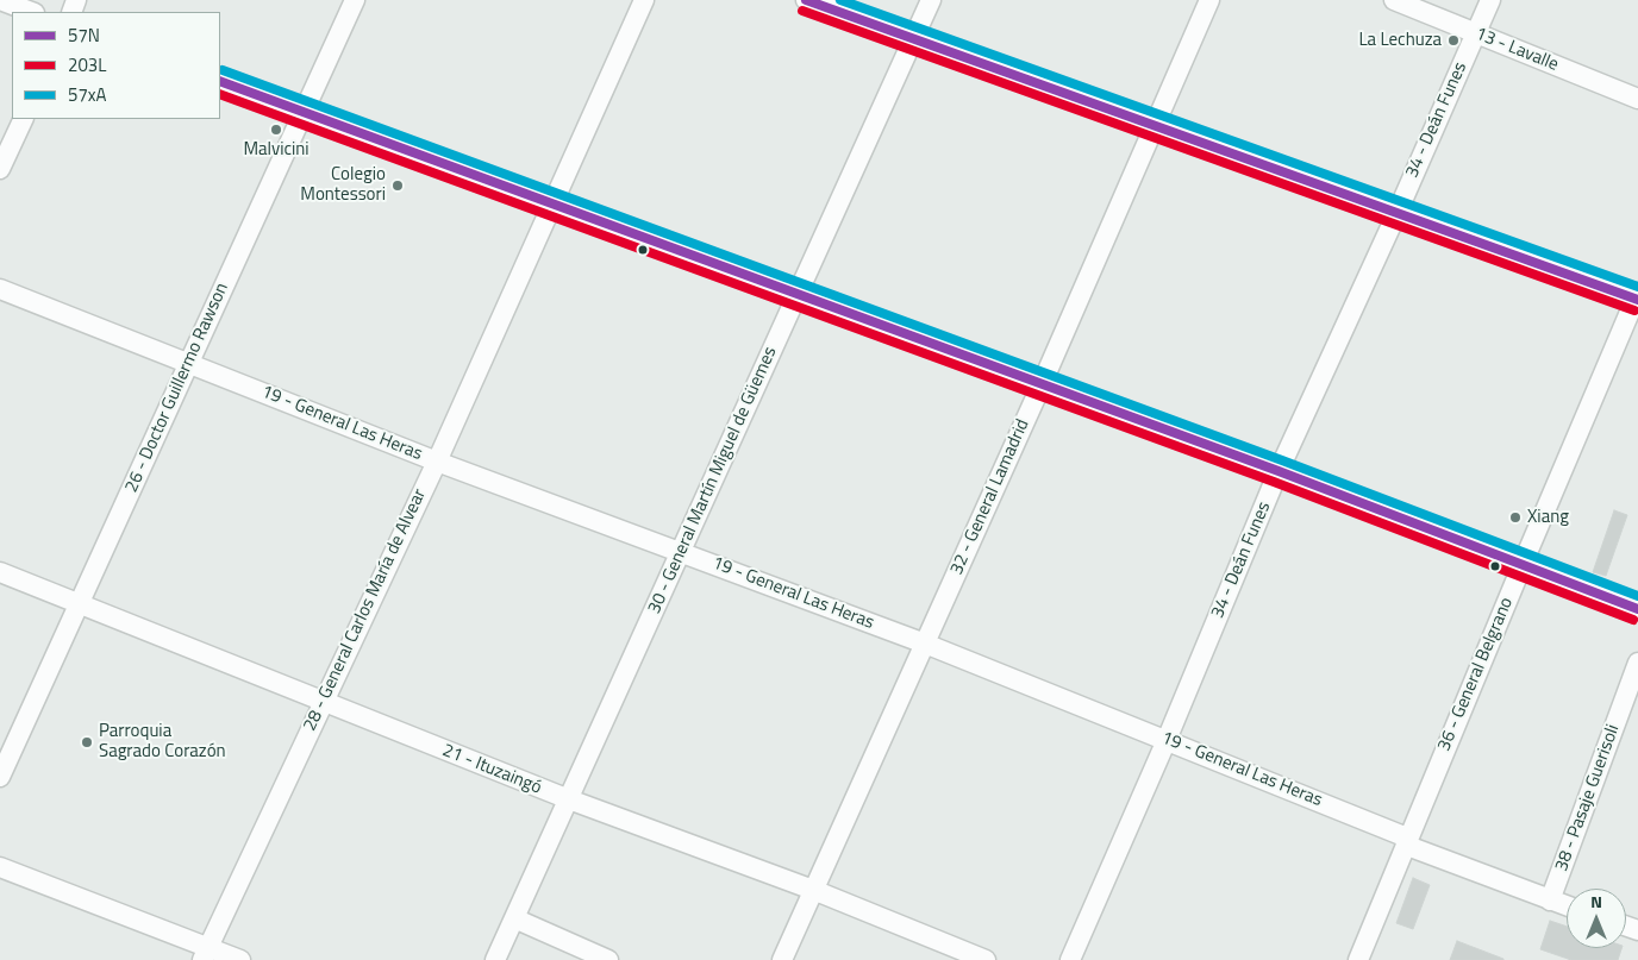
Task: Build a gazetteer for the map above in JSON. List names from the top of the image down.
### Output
{
  "streets": {
    "street": [
      "13 - Lavalle",
      "34 - Deán Funes",
      "26 - Doctor Guillermo Rawson",
      "19 - General Las Heras",
      "30 - General Martín Miguel de Güemes",
      "32 - General Lamadrid",
      "28 - General Carlos María de Alvear",
      "36 - General Belgrano",
      "21 - Ituzaingó",
      "38 - Pasaje Guerisoli"
    ]
  },
  "crossings": [
    ["13 - Lavalle", "34 - Deán Funes"],
    ["34 - Deán Funes", "19 - General Las Heras"],
    ["26 - Doctor Guillermo Rawson", "19 - General Las Heras"],
    ["26 - Doctor Guillermo Rawson", "21 - Ituzaingó"],
    ["19 - General Las Heras", "30 - General Martín Miguel de Güemes"],
    ["19 - General Las Heras", "32 - General Lamadrid"],
    ["19 - General Las Heras", "28 - General Carlos María de Alvear"],
    ["19 - General Las Heras", "36 - General Belgrano"],
    ["19 - General Las Heras", "38 - Pasaje Guerisoli"],
    ["30 - General Martín Miguel de Güemes", "21 - Ituzaingó"],
    ["32 - General Lamadrid", "21 - Ituzaingó"],
    ["28 - General Carlos María de Alvear", "21 - Ituzaingó"]
  ],
  "places": [
    "La Lechuza",
    "Malvicini",
    "Colegio Montessori",
    "Xiang",
    "Parroquia Sagrado Corazón"
  ],
  "lines": ["transit line 57N", "transit line 57xA", "transit line 203L"],
  "legend": ["57N", "203L", "57xA"],
  "north": "top"
}
